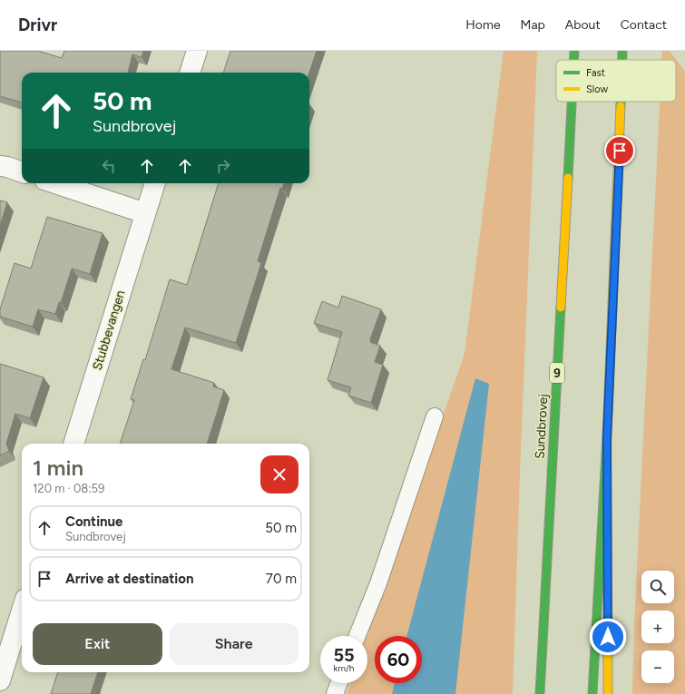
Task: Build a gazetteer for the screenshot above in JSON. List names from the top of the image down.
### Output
{
  "streets": {
    "main road": ["9", "Sundbrovej"],
    "street": ["Stubbevangen"]
  },
  "legend": ["Fast", "Slow"],
  "page": {
    "header": "Drivr",
    "nav": [
      "Home",
      "Map",
      "About",
      "Contact"
    ],
    "turn": ["50 m", "Sundbrovej"],
    "heading": ["1 min", "120 m · 08:59"],
    "list": [
      {
        "name": "Continue",
        "note": "Sundbrovej",
        "value": "50 m"
      },
      {
        "name": "Arrive at destination",
        "value": "70 m"
      }
    ],
    "map_buttons": ["+", "−"],
    "buttons": ["Exit", "Share"],
    "speed": "55 km/h",
    "limit": "60"
  }
}
